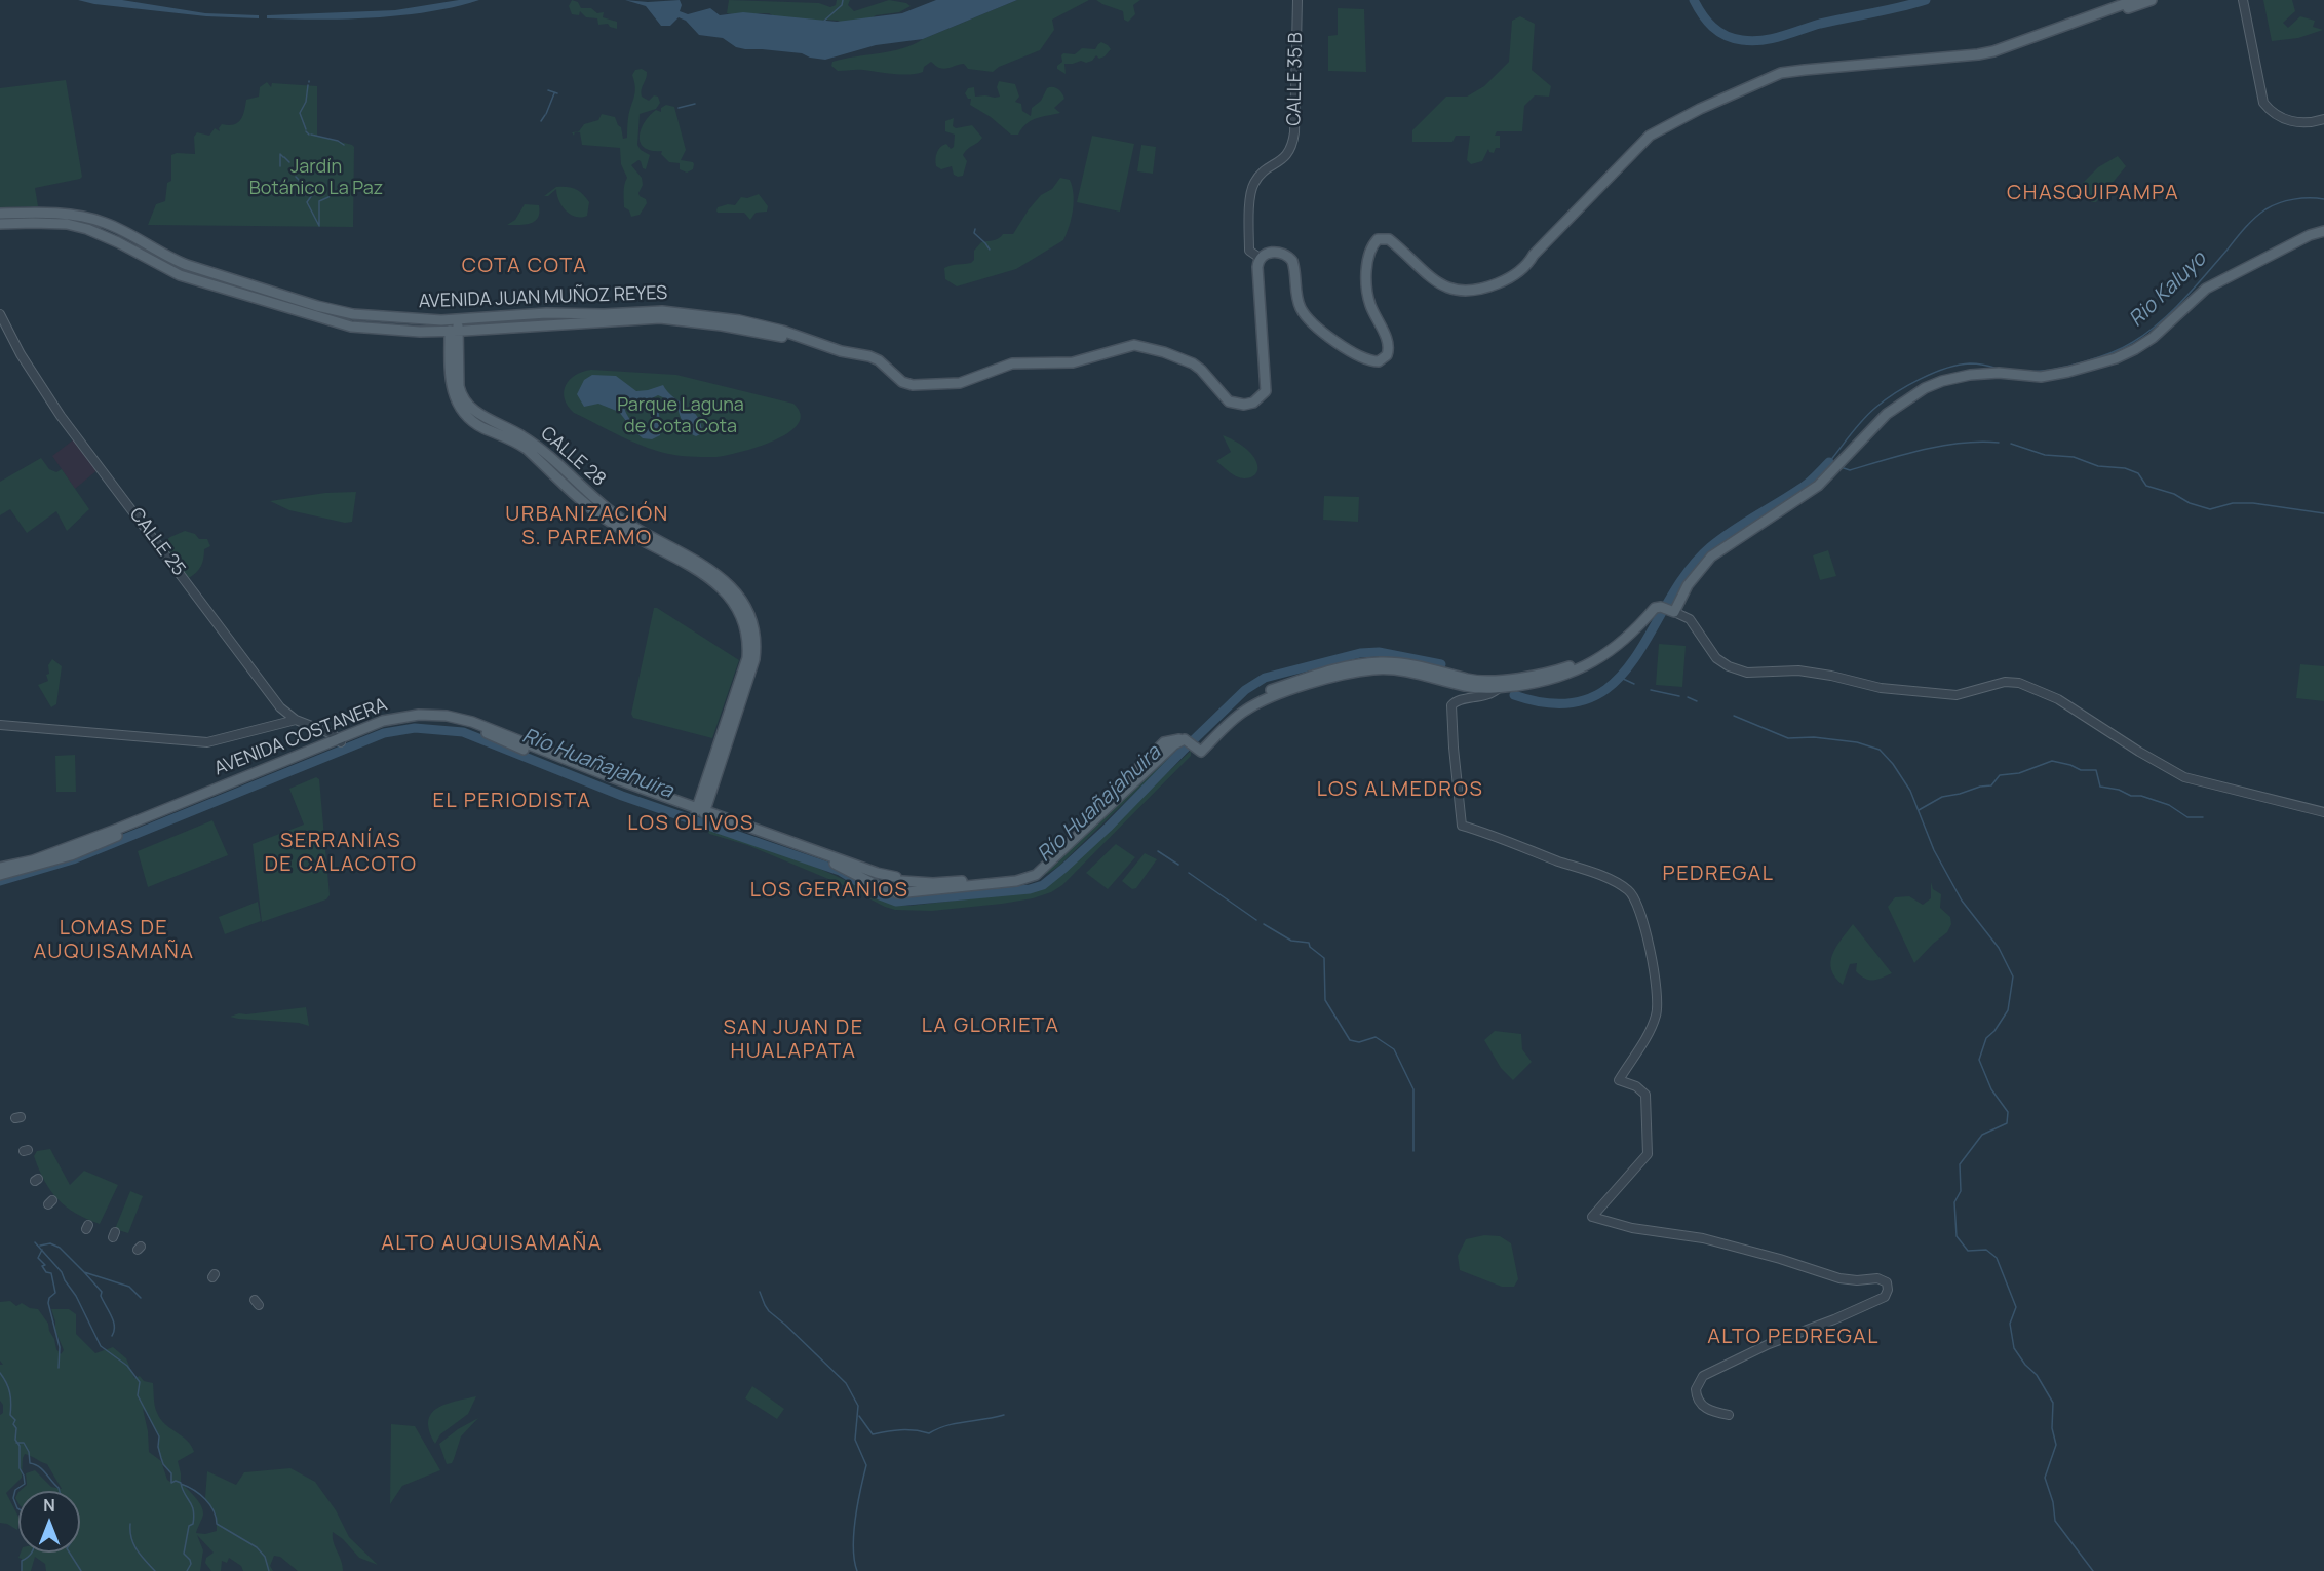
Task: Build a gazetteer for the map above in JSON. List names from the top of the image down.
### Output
{
  "streets": {
    "main road": ["AVENIDA JUAN MUÑOZ REYES", "CALLE 28", "AVENIDA COSTANERA"],
    "street": ["CALLE 35 B", "CALLE 25"]
  },
  "crossings": [
    ["CALLE 35 B", "AVENIDA JUAN MUÑOZ REYES"],
    ["AVENIDA JUAN MUÑOZ REYES", "CALLE 28"],
    ["CALLE 28", "AVENIDA COSTANERA"],
    ["CALLE 25", "AVENIDA COSTANERA"]
  ],
  "districts": [
    "CHASQUIPAMPA",
    "COTA COTA",
    "URBANIZACIÓN S. PAREAMO",
    "LOS ALMEDROS",
    "EL PERIODISTA",
    "LOS OLIVOS",
    "SERRANÍAS DE CALACOTO",
    "PEDREGAL",
    "LOS GERANIOS",
    "LOMAS DE AUQUISAMAÑA",
    "LA GLORIETA",
    "SAN JUAN DE HUALAPATA",
    "ALTO AUQUISAMAÑA",
    "ALTO PEDREGAL"
  ],
  "water": ["Rio Kaluyo", "Río Huañajahuira"],
  "parks": ["Jardín Botánico La Paz", "Parque Laguna de Cota Cota"],
  "north": "top"
}
